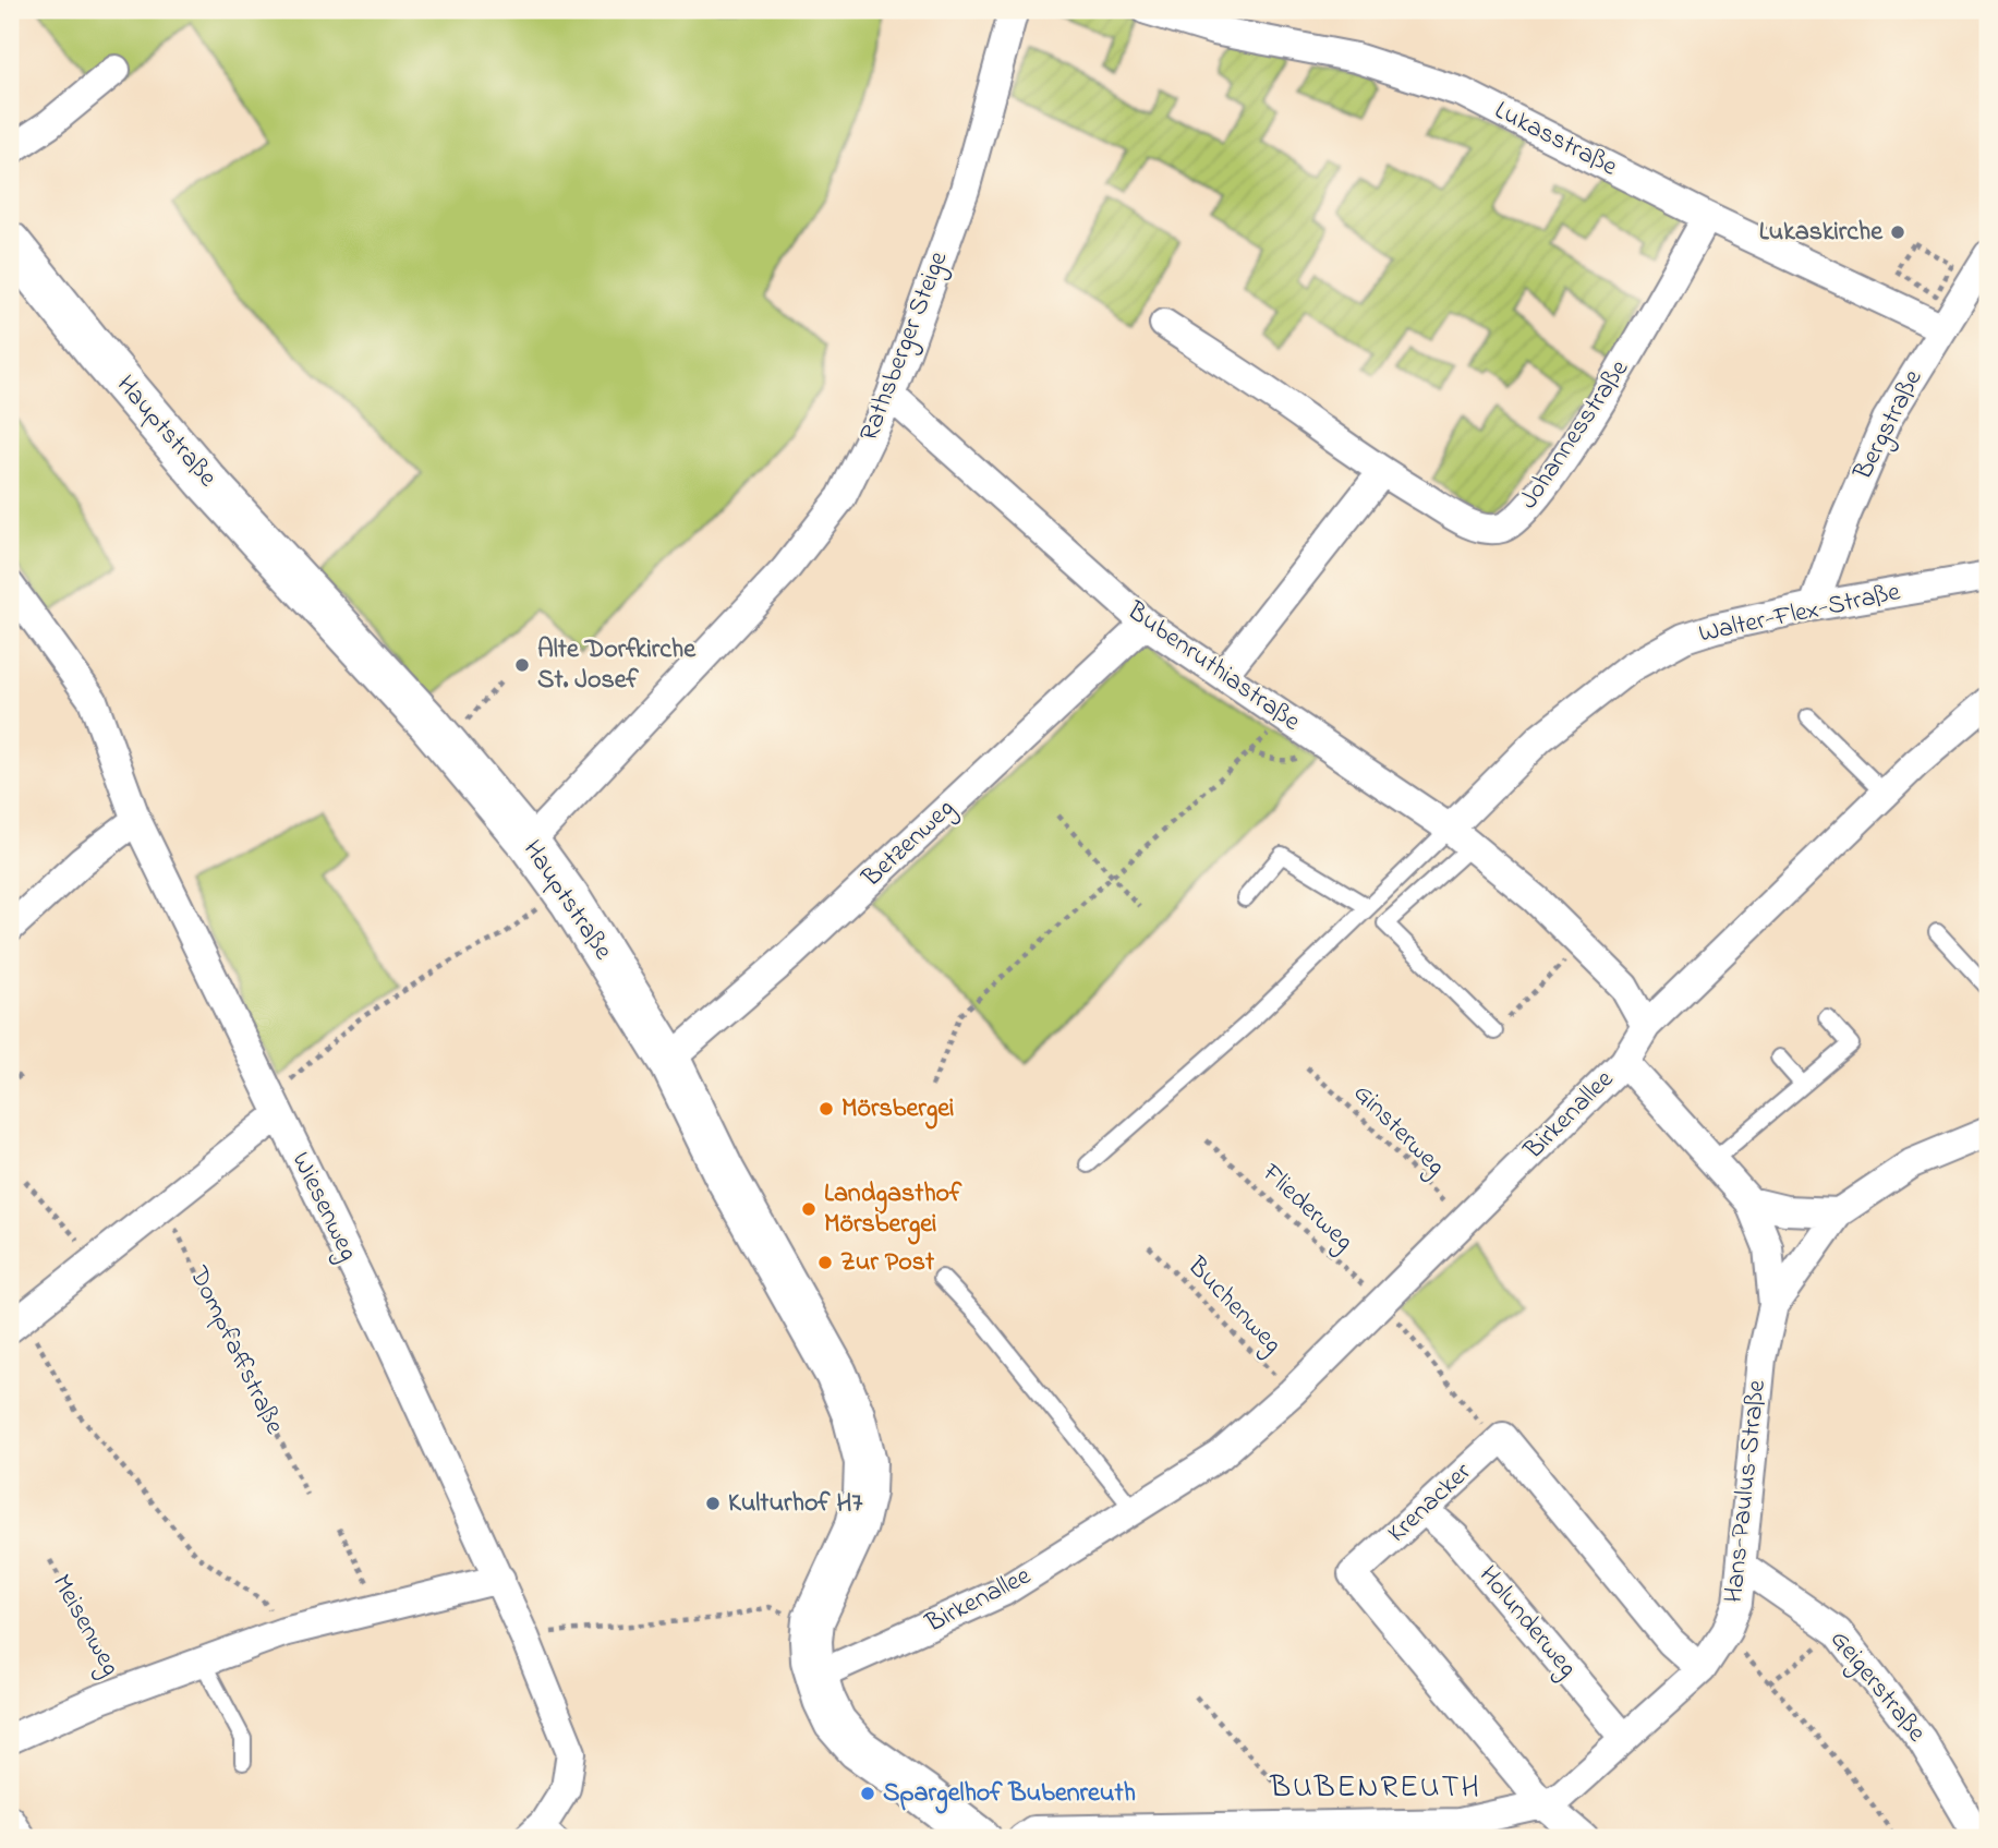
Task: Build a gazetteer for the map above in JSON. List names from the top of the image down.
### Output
{
  "streets": {
    "street": [
      "Lukasstraße",
      "Rathsberger Steige",
      "Bergstraße",
      "Hauptstraße",
      "Johannesstraße",
      "Walter-Flex-Straße",
      "Bubenruthiastraße",
      "Betzenweg",
      "Birkenallee",
      "Wiesenweg",
      "Hans-Paulus-Straße",
      "Krenacker",
      "Holunderweg",
      "Meisenweg",
      "Geigerstraße"
    ],
    "path": [
      "Ginsterweg",
      "Fliederweg",
      "Buchenweg",
      "Dompfaffstraße"
    ]
  },
  "crossings": [
    ["Lukasstraße", "Bergstraße"],
    ["Lukasstraße", "Johannesstraße"],
    ["Rathsberger Steige", "Hauptstraße"],
    ["Rathsberger Steige", "Bubenruthiastraße"],
    ["Bergstraße", "Walter-Flex-Straße"],
    ["Hauptstraße", "Betzenweg"],
    ["Hauptstraße", "Birkenallee"],
    ["Walter-Flex-Straße", "Bubenruthiastraße"],
    ["Bubenruthiastraße", "Betzenweg"],
    ["Bubenruthiastraße", "Birkenallee"],
    ["Birkenallee", "Ginsterweg"],
    ["Birkenallee", "Fliederweg"],
    ["Birkenallee", "Buchenweg"],
    ["Wiesenweg", "Meisenweg"],
    ["Fliederweg", "Krenacker"],
    ["Hans-Paulus-Straße", "Krenacker"],
    ["Hans-Paulus-Straße", "Holunderweg"],
    ["Hans-Paulus-Straße", "Geigerstraße"],
    ["Krenacker", "Holunderweg"]
  ],
  "districts": ["BUBENREUTH"],
  "places": [
    "Lukaskirche",
    "Alte Dorfkirche St. Josef",
    "Mörsbergei",
    "Landgasthof Mörsbergei",
    "Zur Post",
    "Kulturhof H7",
    "Spargelhof Bubenreuth"
  ]
}
